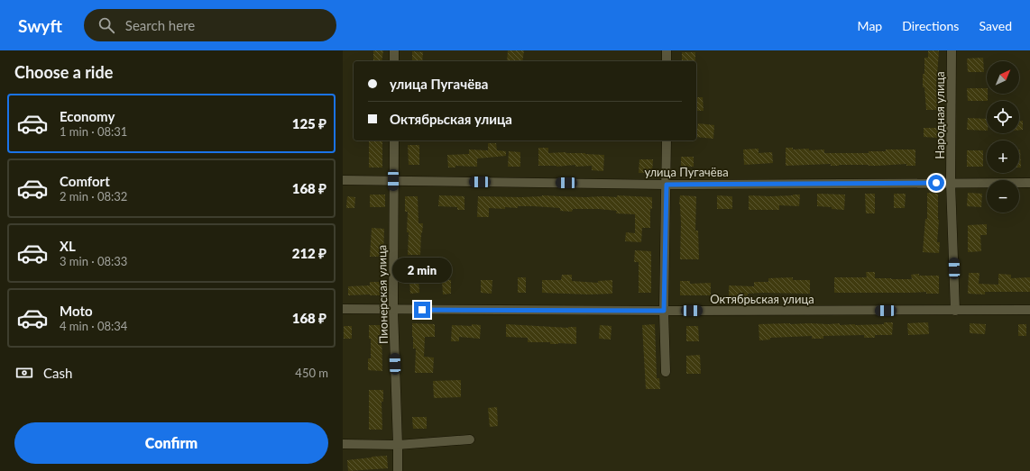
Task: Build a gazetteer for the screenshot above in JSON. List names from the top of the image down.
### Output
{
  "streets": {
    "street": [
      "Народная улица",
      "улица Пугачёва",
      "Пионерская улица",
      "Октябрьская улица"
    ]
  },
  "crossings": [
    ["Народная улица", "улица Пугачёва"],
    ["Народная улица", "Октябрьская улица"],
    ["улица Пугачёва", "Пионерская улица"],
    ["Пионерская улица", "Октябрьская улица"]
  ],
  "north": "top right",
  "page": {
    "header": "Swyft",
    "search": "Search here",
    "nav": ["Map", "Directions", "Saved"],
    "heading": "Choose a ride",
    "map_buttons": ["+", "−"],
    "banner": ["улица Пугачёва", "Октябрьская улица"],
    "list": [
      {
        "name": "Economy",
        "note": "1 min · 08:31",
        "value": "125 ₽"
      },
      {
        "name": "Comfort",
        "note": "2 min · 08:32",
        "value": "168 ₽"
      },
      {
        "name": "XL",
        "note": "3 min · 08:33",
        "value": "212 ₽"
      },
      {
        "name": "Moto",
        "note": "4 min · 08:34",
        "value": "168 ₽"
      }
    ],
    "bubble": "2 min",
    "pay": ["Cash", "450 m"],
    "buttons": "Confirm"
  }
}
